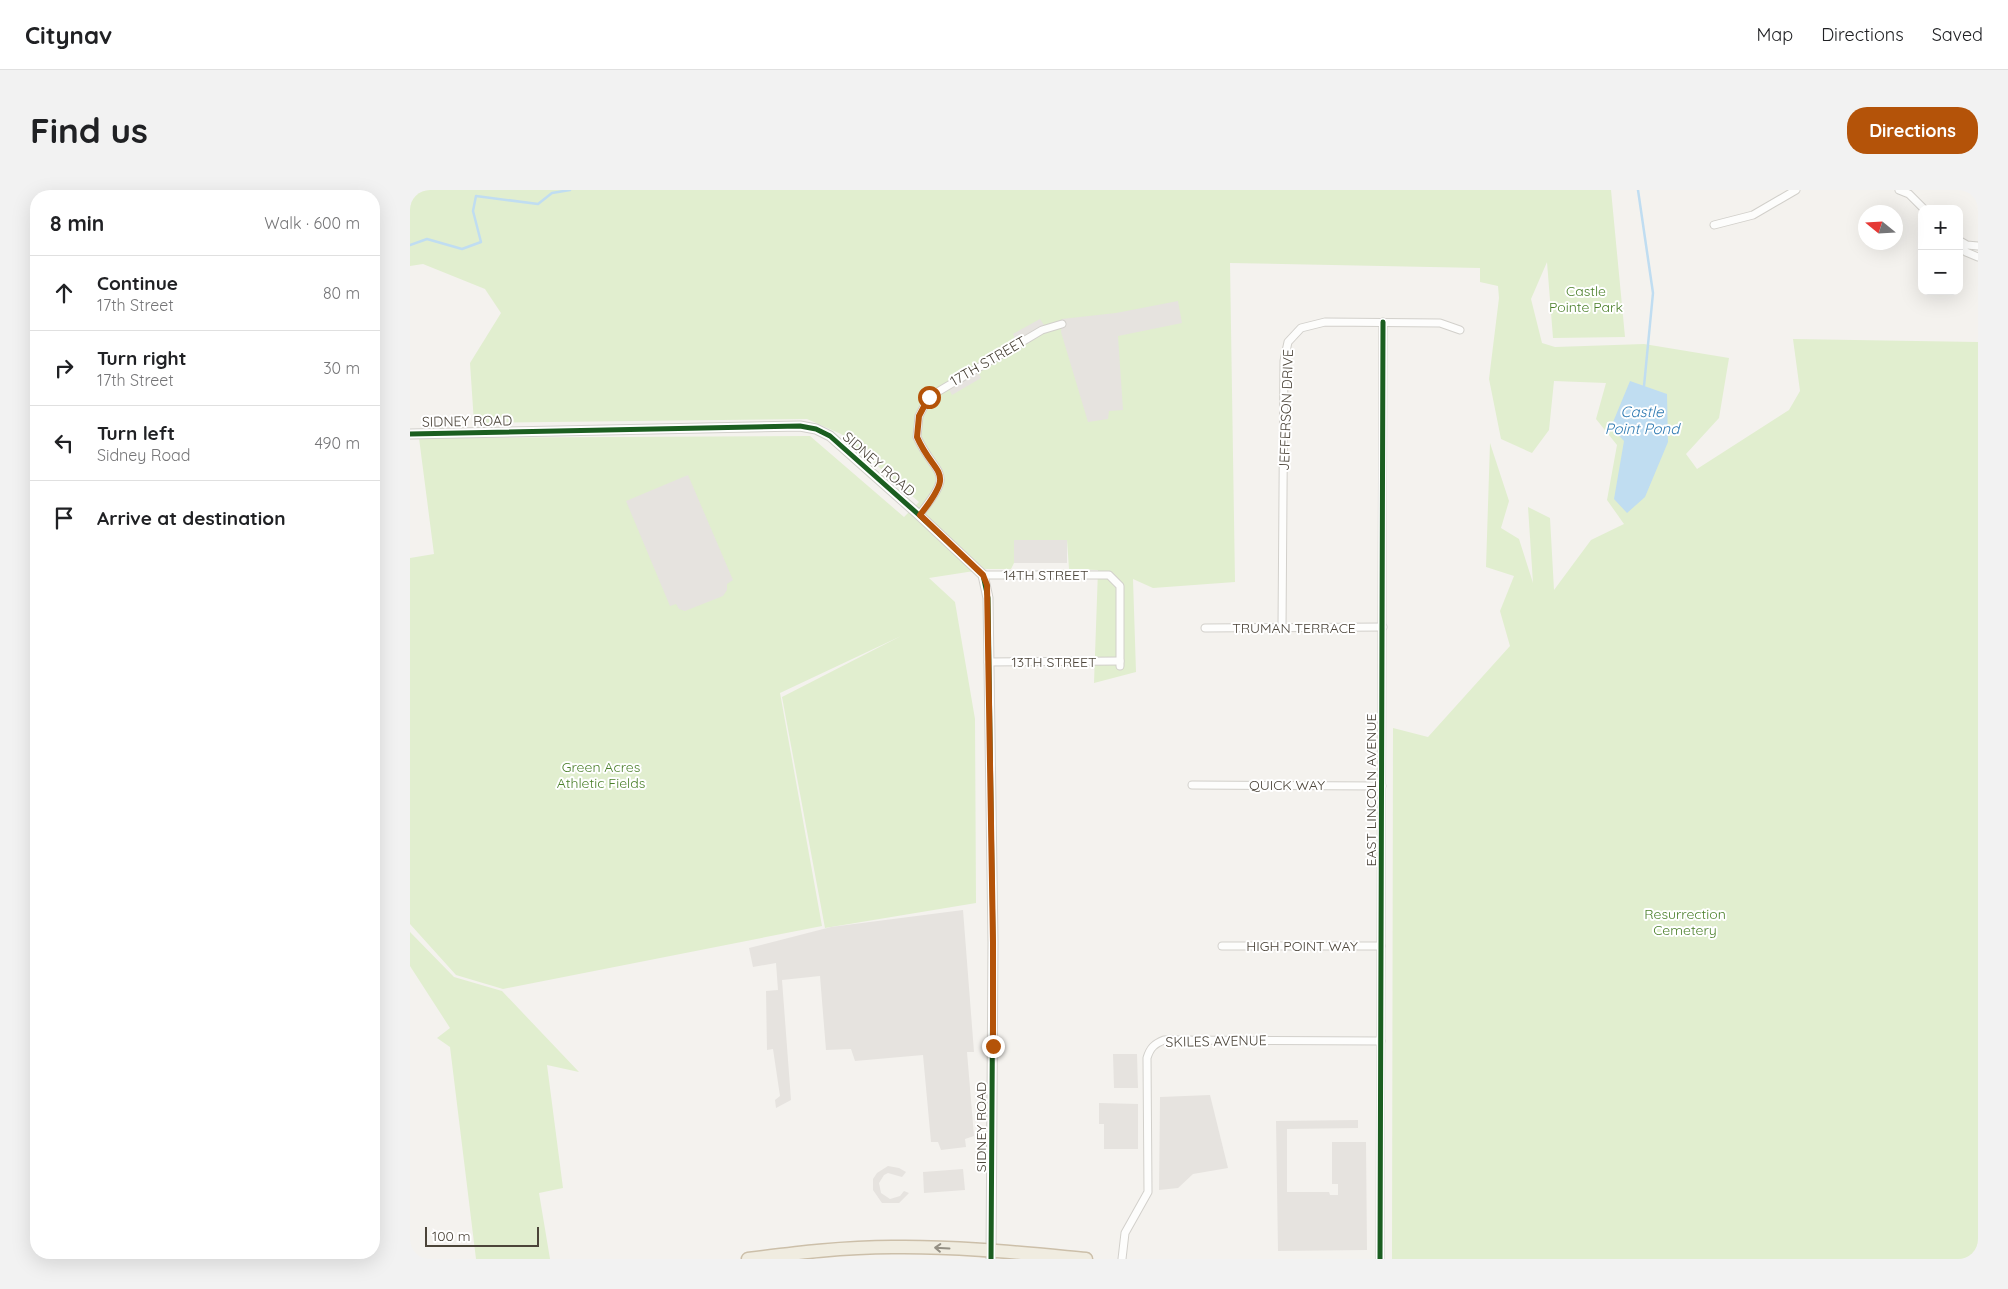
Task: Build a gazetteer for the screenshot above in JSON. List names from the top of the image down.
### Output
{
  "streets": {
    "street": [
      "17TH STREET",
      "JEFFERSON DRIVE",
      "SIDNEY ROAD",
      "14TH STREET",
      "TRUMAN TERRACE",
      "13TH STREET",
      "QUICK WAY",
      "EAST LINCOLN AVENUE",
      "HIGH POINT WAY",
      "SKILES AVENUE"
    ]
  },
  "crossings": [
    ["17TH STREET", "SIDNEY ROAD"],
    ["JEFFERSON DRIVE", "TRUMAN TERRACE"],
    ["JEFFERSON DRIVE", "EAST LINCOLN AVENUE"],
    ["SIDNEY ROAD", "14TH STREET"],
    ["SIDNEY ROAD", "13TH STREET"],
    ["14TH STREET", "13TH STREET"],
    ["TRUMAN TERRACE", "EAST LINCOLN AVENUE"],
    ["QUICK WAY", "EAST LINCOLN AVENUE"],
    ["EAST LINCOLN AVENUE", "HIGH POINT WAY"],
    ["EAST LINCOLN AVENUE", "SKILES AVENUE"]
  ],
  "water": ["Castle Point Pond"],
  "parks": ["Castle Pointe Park", "Green Acres Athletic Fields", "Resurrection Cemetery"],
  "scale_bar": "100 m",
  "north": "left",
  "page": {
    "header": "Citynav",
    "nav": ["Map", "Directions", "Saved"],
    "buttons": "Directions",
    "title": "Find us",
    "heading": ["8 min", "Walk · 600 m"],
    "map_buttons": ["+", "−"],
    "list": [
      ["Continue", "17th Street", "80 m"],
      ["Turn right", "17th Street", "30 m"],
      ["Turn left", "Sidney Road", "490 m"],
      "Arrive at destination"
    ],
    "scale": "100 m"
  }
}
